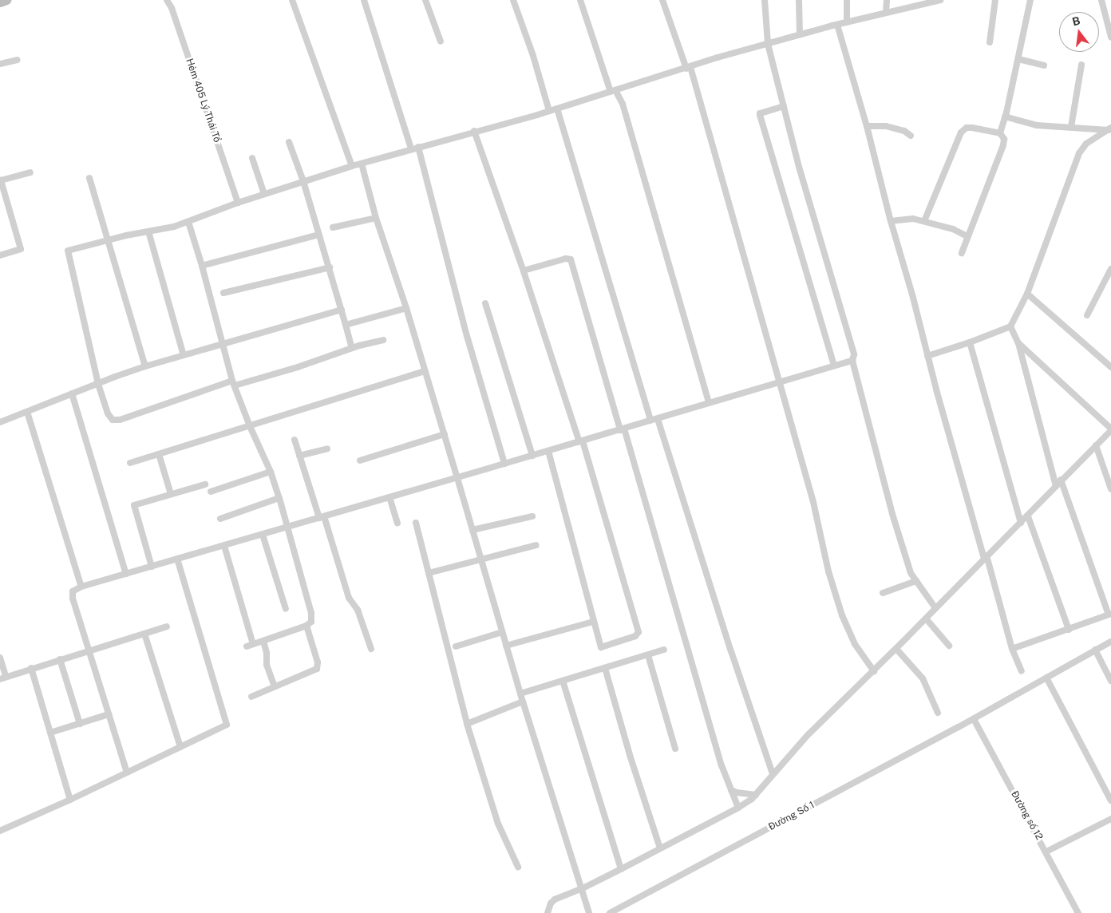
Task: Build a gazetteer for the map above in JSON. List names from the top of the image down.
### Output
{
  "streets": {
    "street": ["Hẻm 405 Lý Thái Tổ", "Đường số 12", "Đường Số 1"]
  },
  "crossings": [
    ["Đường số 12", "Đường Số 1"]
  ],
  "north": "top"
}
